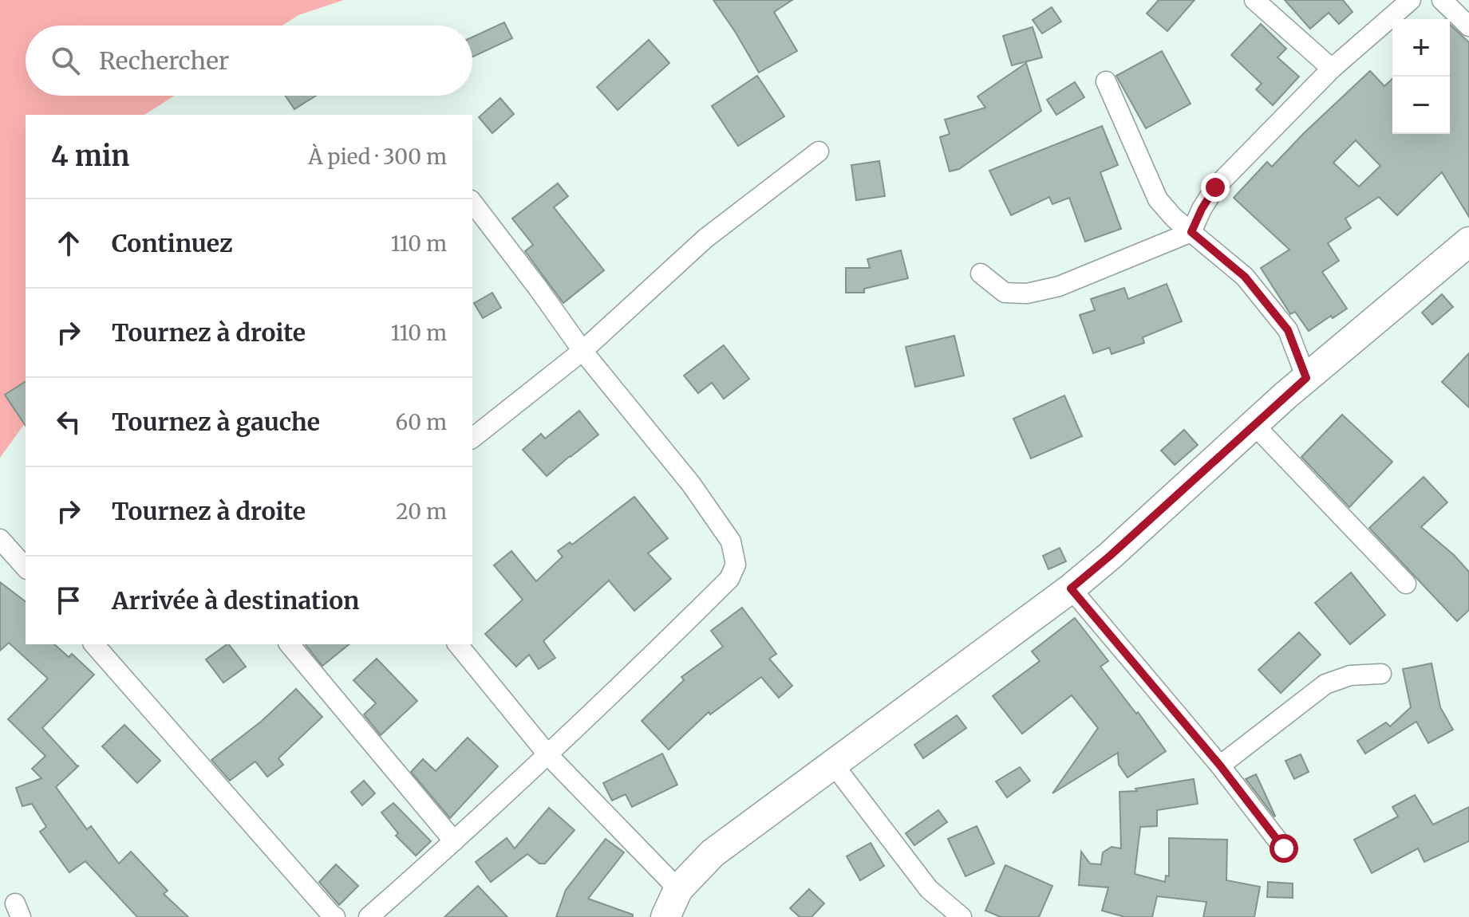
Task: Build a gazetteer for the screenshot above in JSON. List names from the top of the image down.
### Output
{
  "page": {
    "map_buttons": ["+", "−"],
    "search": "Rechercher",
    "heading": ["4 min", "À pied · 300 m"],
    "list": [
      ["Continuez", "110 m"],
      ["Tournez à droite", "110 m"],
      ["Tournez à gauche", "60 m"],
      ["Tournez à droite", "20 m"],
      "Arrivée à destination"
    ]
  }
}
